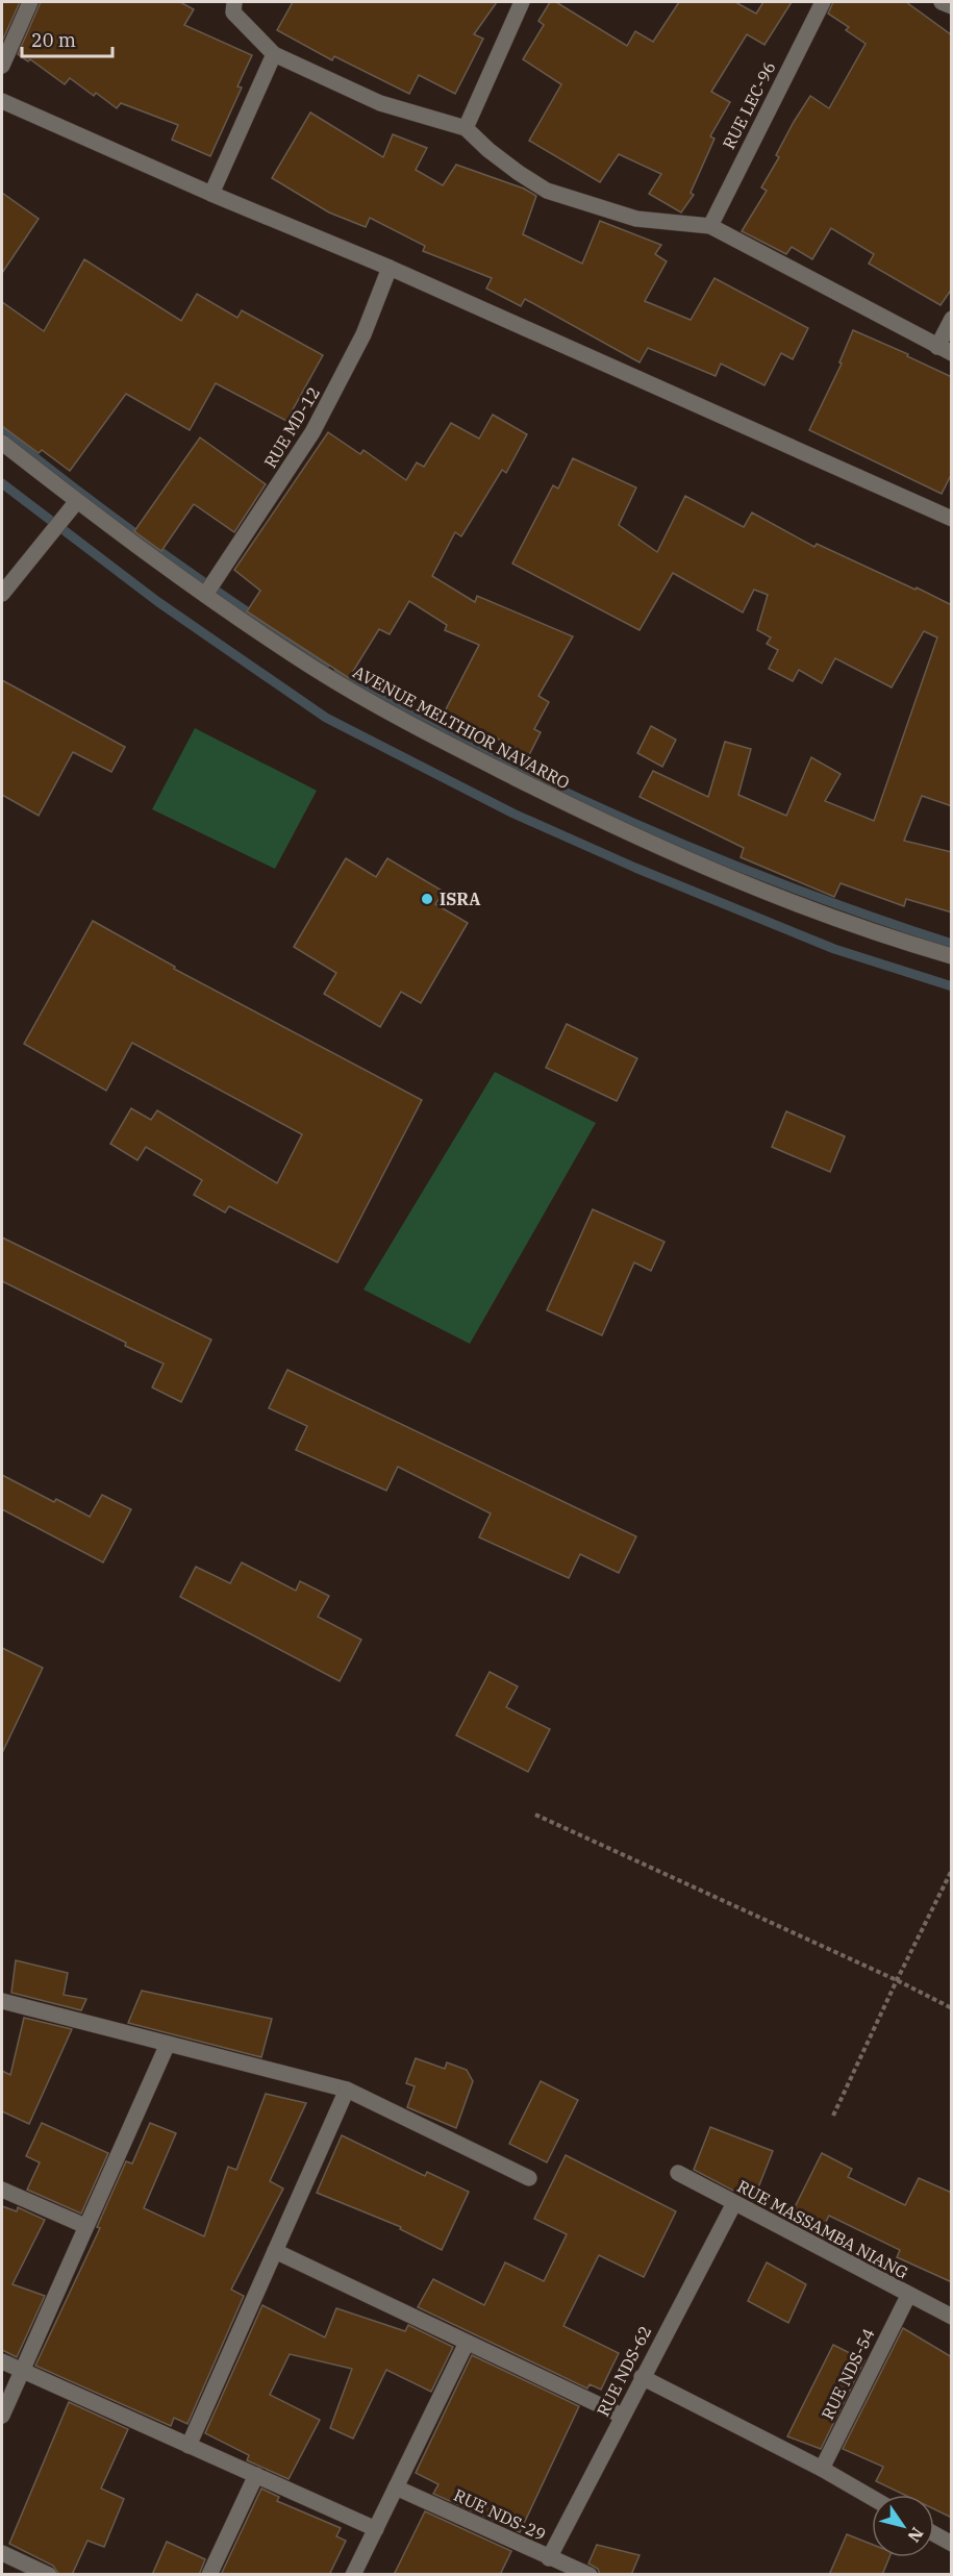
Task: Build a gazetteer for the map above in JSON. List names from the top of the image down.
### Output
{
  "streets": {
    "street": [
      "RUE LEC-96",
      "RUE MD-12",
      "AVENUE MELTHIOR NAVARRO",
      "RUE MASSAMBA NIANG",
      "RUE NDS-62",
      "RUE NDS-54",
      "RUE NDS-29"
    ]
  },
  "crossings": [
    ["RUE MD-12", "AVENUE MELTHIOR NAVARRO"],
    ["RUE MASSAMBA NIANG", "RUE NDS-62"],
    ["RUE MASSAMBA NIANG", "RUE NDS-54"],
    ["RUE NDS-62", "RUE NDS-29"]
  ],
  "places": ["ISRA"],
  "scale_bar": "20 m",
  "north": "bottom right"
}
